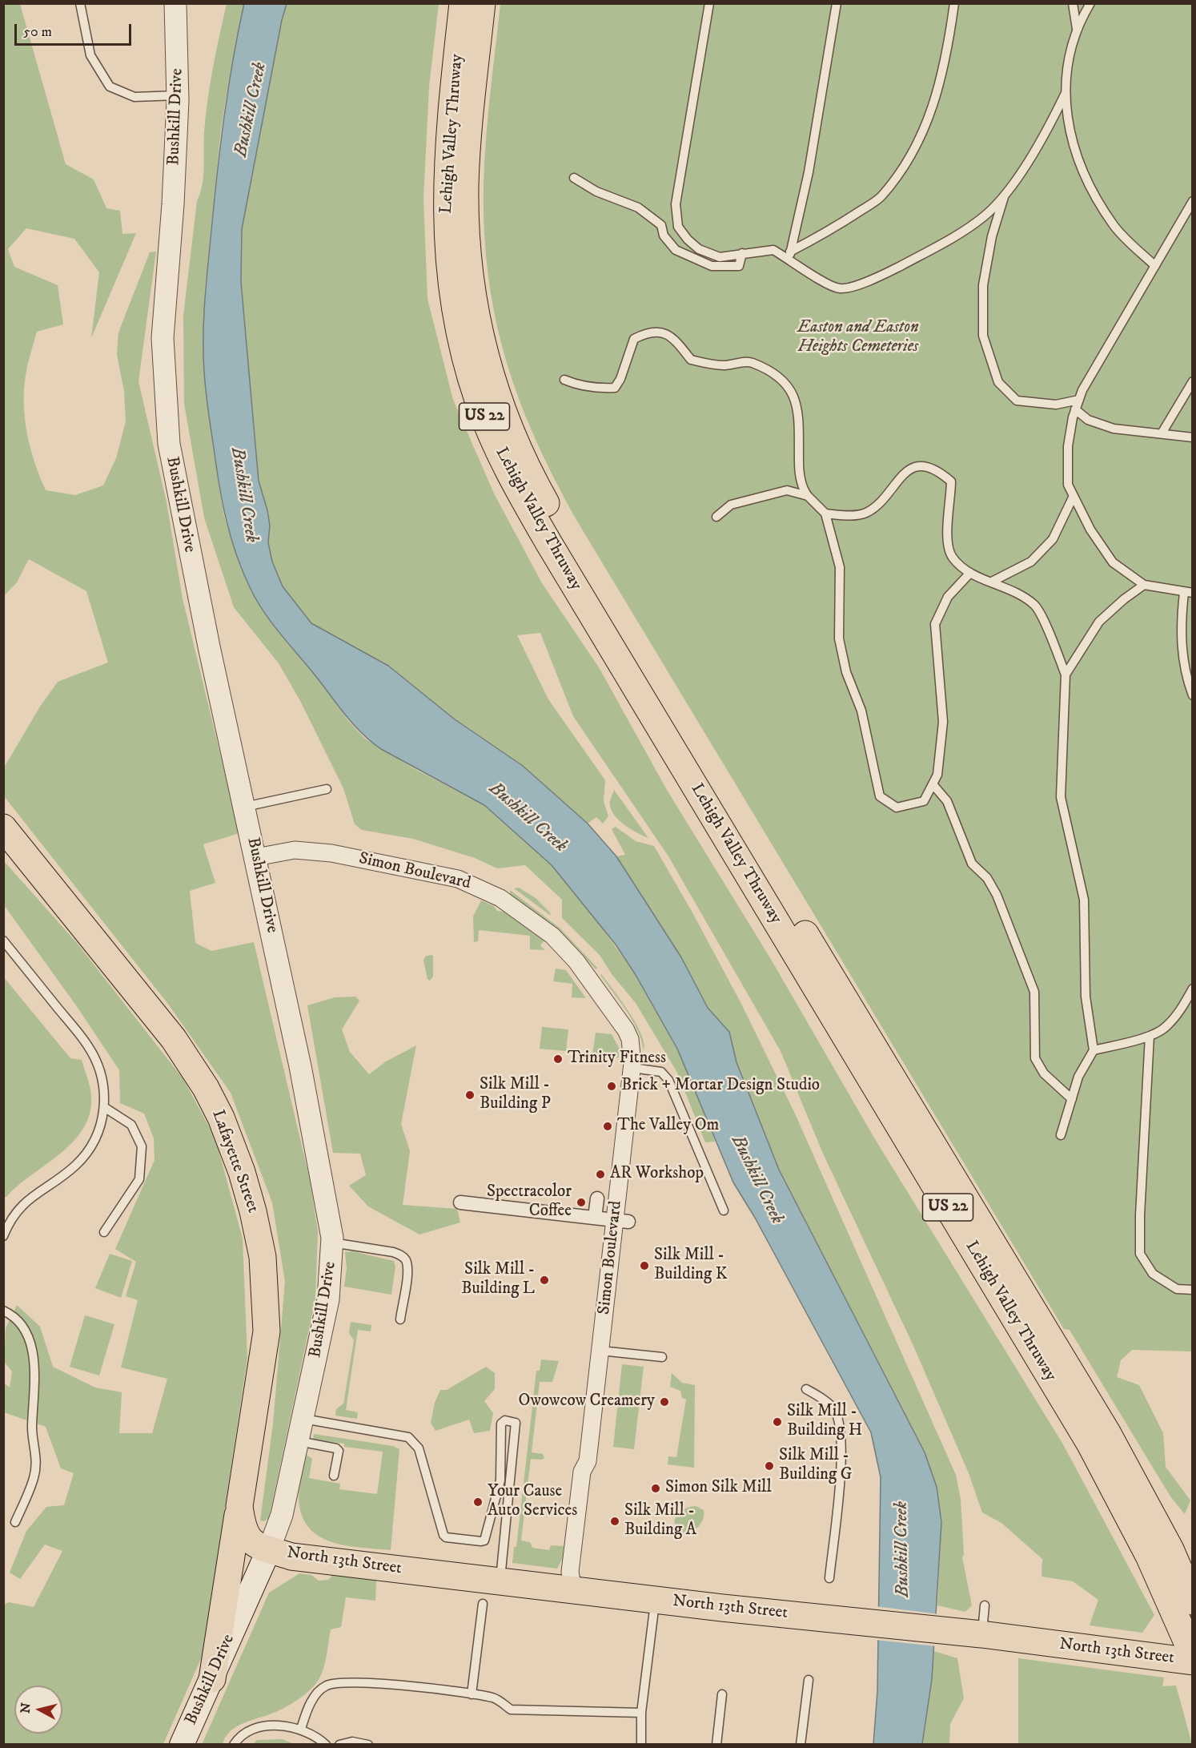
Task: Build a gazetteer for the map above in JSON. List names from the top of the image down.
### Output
{
  "streets": {
    "main road": [
      "Bushkill Drive",
      "Lehigh Valley Thruway",
      "US 22",
      "Lafayette Street",
      "North 13th Street"
    ],
    "street": ["Simon Boulevard"]
  },
  "crossings": [
    ["Bushkill Drive", "Simon Boulevard"],
    ["Bushkill Drive", "Lafayette Street"],
    ["Bushkill Drive", "North 13th Street"],
    ["Lehigh Valley Thruway", "North 13th Street"],
    ["Simon Boulevard", "North 13th Street"],
    ["Lafayette Street", "North 13th Street"]
  ],
  "water": ["Bushkill Creek"],
  "parks": ["Easton and Easton Heights Cemeteries"],
  "places": [
    "Trinity Fitness",
    "Brick + Mortar Design Studio",
    "Silk Mill - Building P",
    "The Valley Om",
    "AR Workshop",
    "Spectracolor Coffee",
    "Silk Mill - Building K",
    "Silk Mill - Building L",
    "Owowcow Creamery",
    "Silk Mill - Building H",
    "Silk Mill - Building G",
    "Simon Silk Mill",
    "Your Cause Auto Services",
    "Silk Mill - Building A"
  ],
  "scale_bar": "50 m",
  "north": "left"
}
